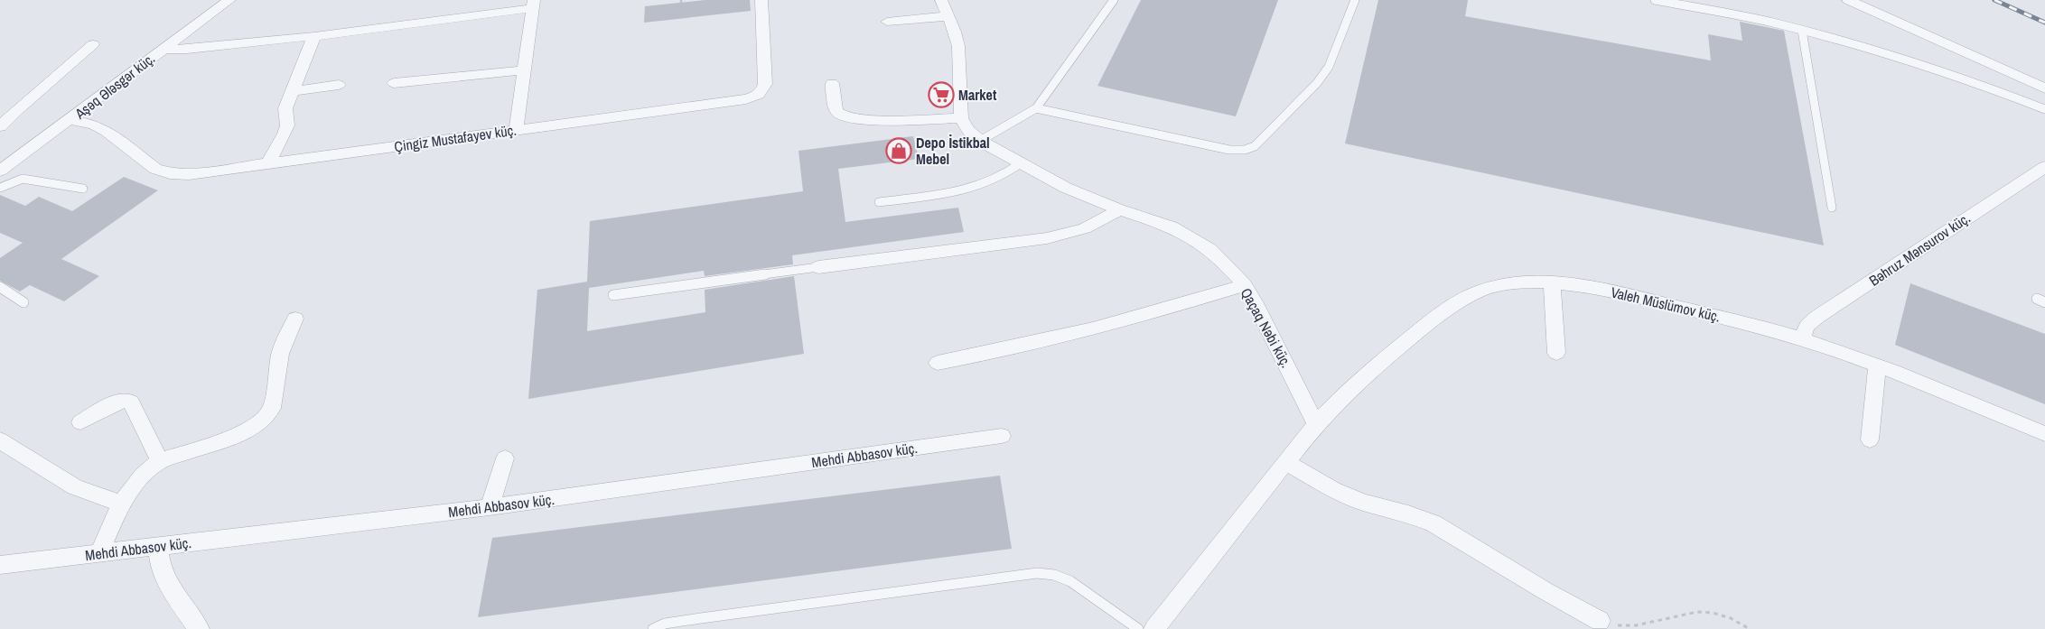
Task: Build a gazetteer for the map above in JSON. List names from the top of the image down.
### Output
{
  "streets": {
    "street": [
      "Aşəq Ələsgər küç.",
      "Çingiz Mustafayev küç.",
      "Bəhruz Mənsurov küç.",
      "Valeh Müslümov küç.",
      "Qaçaq Nəbi küç.",
      "Mehdi Abbasov küç."
    ]
  },
  "crossings": [
    ["Aşəq Ələsgər küç.", "Çingiz Mustafayev küç."],
    ["Bəhruz Mənsurov küç.", "Valeh Müslümov küç."],
    ["Valeh Müslümov küç.", "Qaçaq Nəbi küç."]
  ],
  "places": {
    "supermarket": ["Market"],
    "shop": ["Depo İstikbal Mebel"]
  }
}
